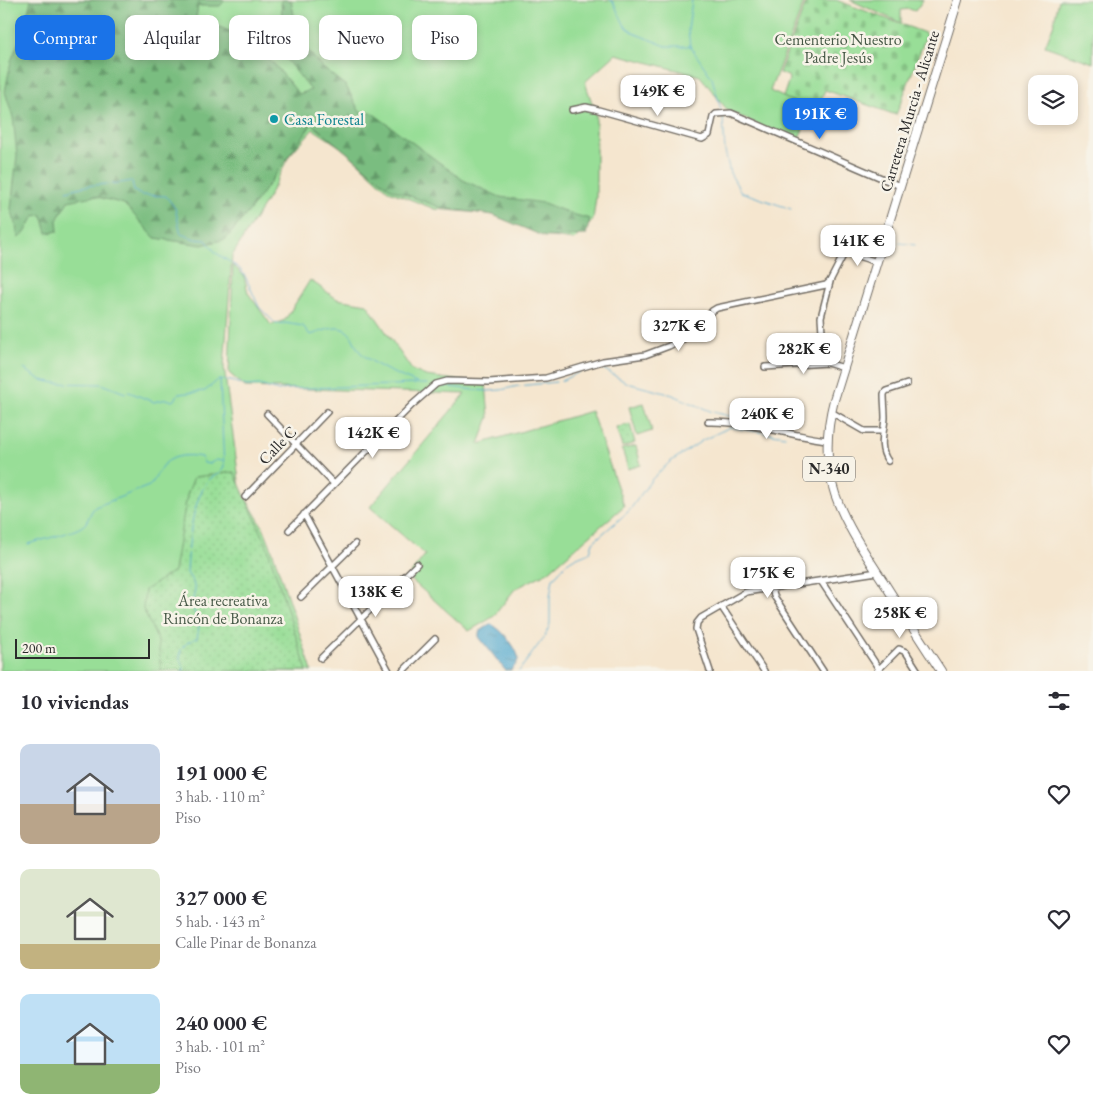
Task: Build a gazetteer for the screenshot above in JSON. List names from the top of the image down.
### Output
{
  "streets": {
    "highway": ["Carretera Murcia - Alicante", "N-340"],
    "street": ["Calle C"]
  },
  "parks": ["Cementerio Nuestro Padre Jesús", "Área recreativa Rincón de Bonanza"],
  "places": ["Casa Forestal"],
  "scale_bar": "200 m",
  "page": {
    "chip": [
      "Comprar",
      "Alquilar",
      "Filtros",
      "Nuevo",
      "Piso"
    ],
    "price": [
      "149K €",
      "191K €",
      "141K €",
      "327K €",
      "282K €",
      "240K €",
      "142K €",
      "175K €",
      "138K €",
      "258K €"
    ],
    "scale": "200 m",
    "heading": "10 viviendas",
    "list": [
      {
        "name": "191 000 €",
        "note": "3 hab. · 110 m² · Piso"
      },
      {
        "name": "327 000 €",
        "note": "5 hab. · 143 m² · Calle Pinar de Bonanza"
      },
      {
        "name": "240 000 €",
        "note": "3 hab. · 101 m² · Piso"
      }
    ]
  }
}
